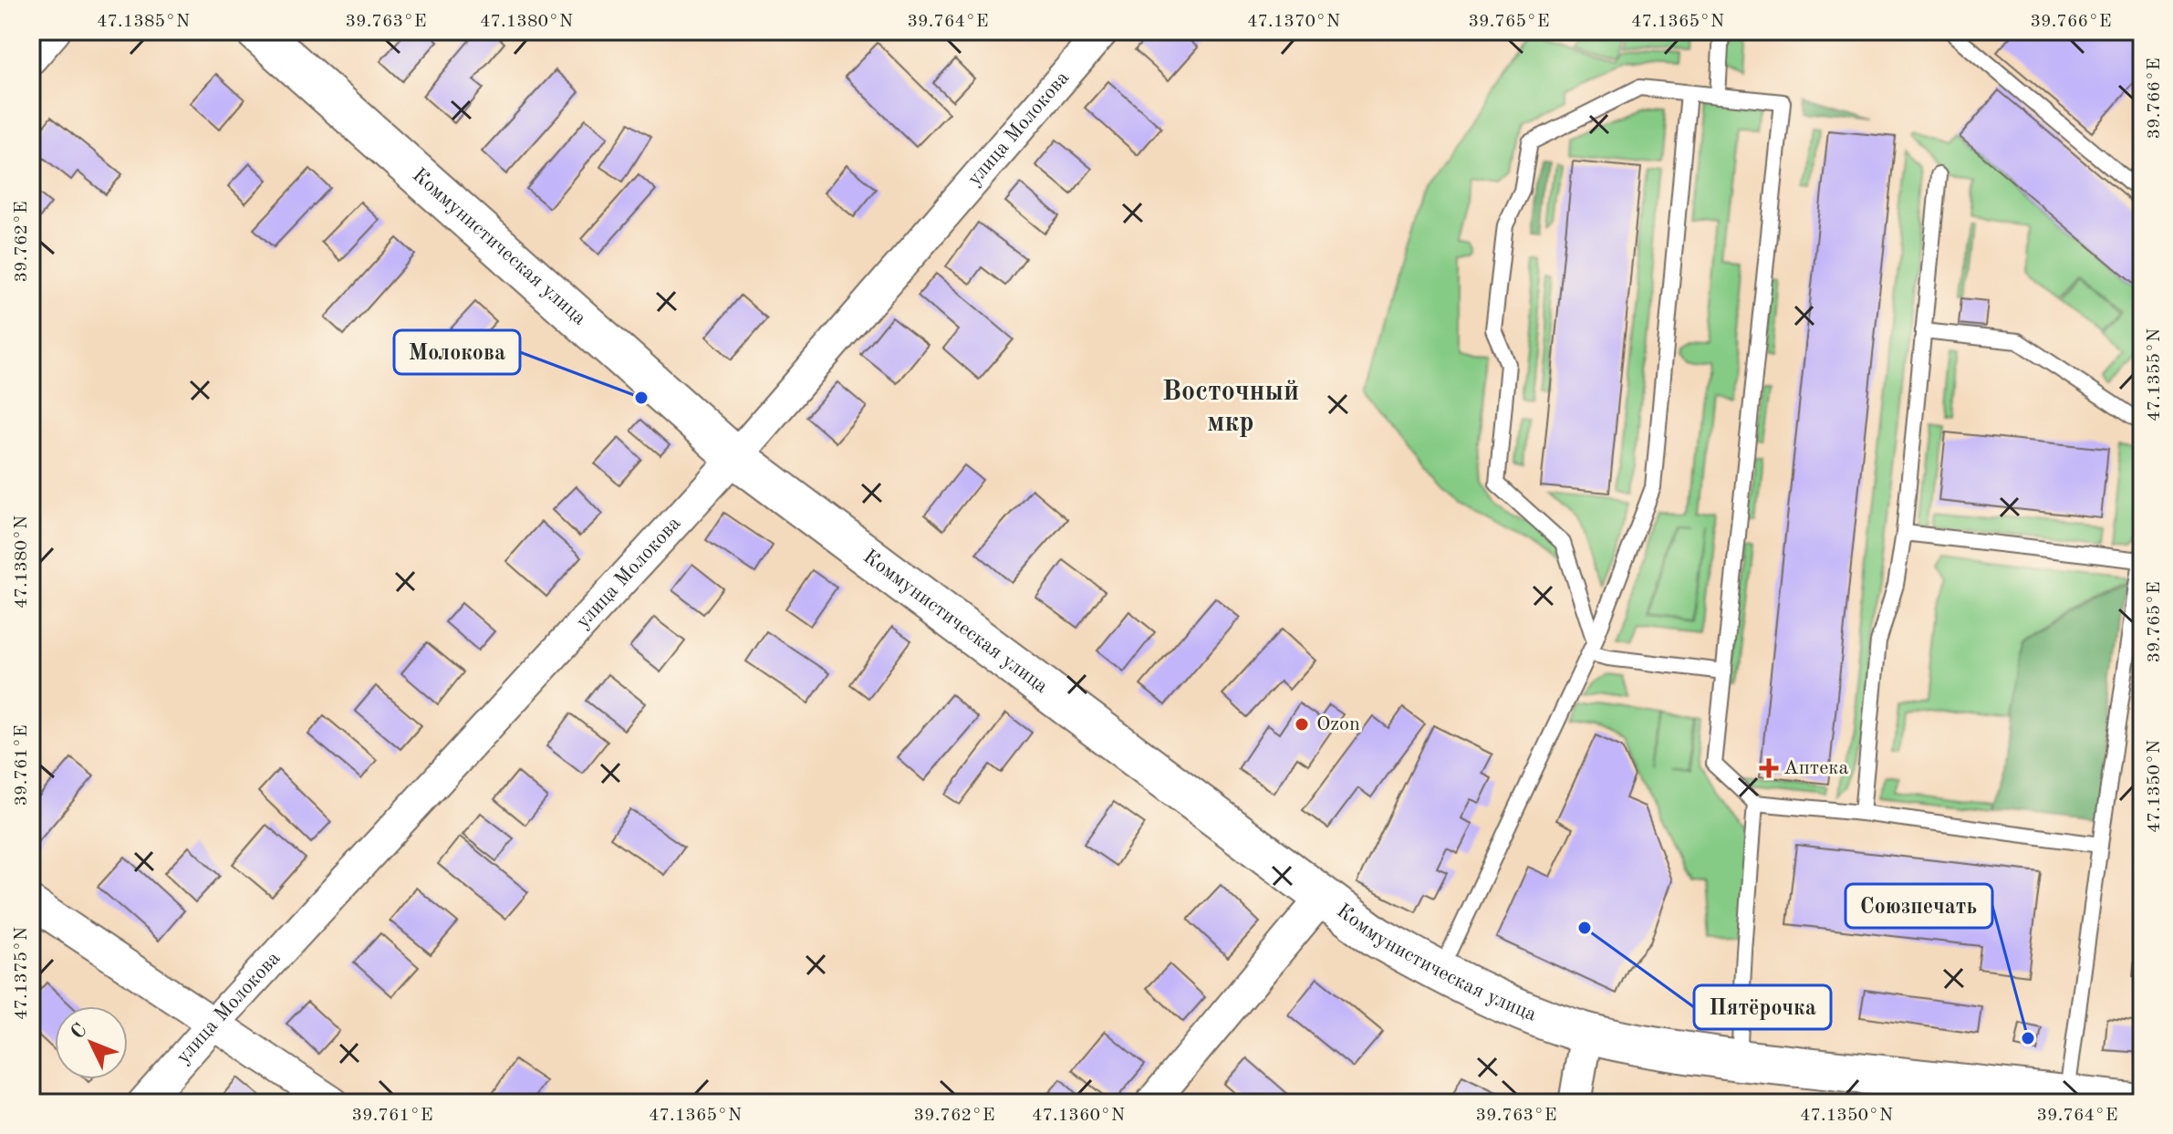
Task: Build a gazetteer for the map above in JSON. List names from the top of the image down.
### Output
{
  "streets": {
    "street": ["улица Молокова", "Коммунистическая улица"]
  },
  "crossings": [
    ["улица Молокова", "Коммунистическая улица"]
  ],
  "districts": ["Восточный мкр"],
  "places": {
    "other": [
      "Молокова",
      "Ozon",
      "Пятёрочка",
      "Союзпечать"
    ],
    "health": ["Аптека"]
  },
  "north": "top left",
  "coordinates": [
    "47.1385°N",
    "39.763°E",
    "47.1380°N",
    "39.764°E",
    "47.1370°N",
    "39.765°E",
    "47.1365°N",
    "39.766°E",
    "39.762°E",
    "47.1355°N",
    "39.761°E",
    "47.1350°N",
    "47.1375°N",
    "47.1360°N"
  ]
}
